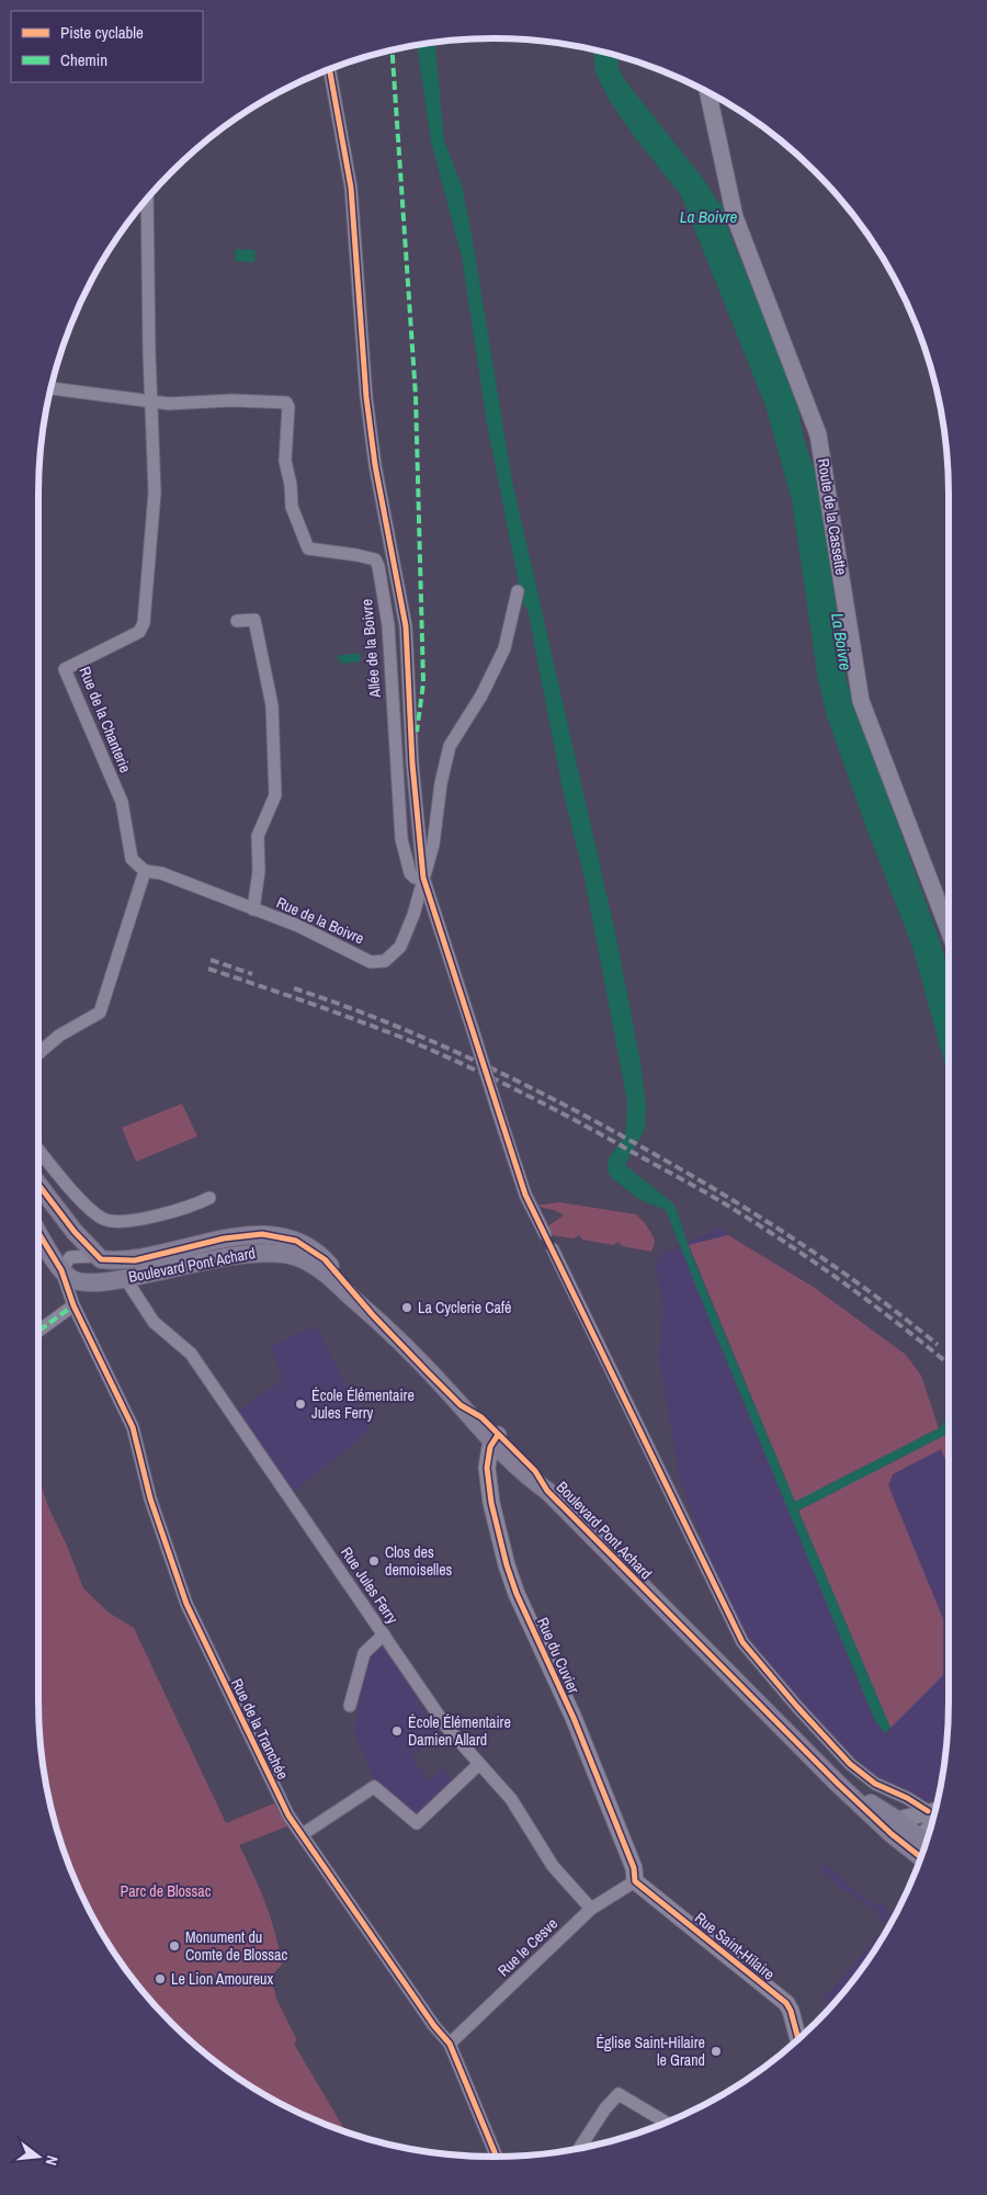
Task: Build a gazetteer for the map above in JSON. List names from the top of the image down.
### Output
{
  "streets": {
    "main road": ["Boulevard Pont Achard"],
    "street": [
      "Route de la Cassette",
      "Allée de la Boivre",
      "Rue de la Chanterie",
      "Rue de la Boivre",
      "Rue Jules Ferry",
      "Rue du Cuvier",
      "Rue de la Tranchée",
      "Rue Saint-Hilaire",
      "Rue le Cesve"
    ]
  },
  "crossings": [
    ["Allée de la Boivre", "Rue de la Chanterie"],
    ["Allée de la Boivre", "Rue de la Boivre"],
    ["Rue de la Chanterie", "Rue de la Boivre"],
    ["Boulevard Pont Achard", "Rue Jules Ferry"],
    ["Boulevard Pont Achard", "Rue du Cuvier"],
    ["Boulevard Pont Achard", "Rue de la Tranchée"],
    ["Rue Jules Ferry", "Rue le Cesve"],
    ["Rue du Cuvier", "Rue Saint-Hilaire"],
    ["Rue du Cuvier", "Rue le Cesve"],
    ["Rue de la Tranchée", "Rue le Cesve"],
    ["Rue Saint-Hilaire", "Rue le Cesve"]
  ],
  "water": ["La Boivre"],
  "parks": ["Parc de Blossac"],
  "places": [
    "La Cyclerie Café",
    "École Élémentaire Jules Ferry",
    "Clos des demoiselles",
    "École Élémentaire Damien Allard",
    "Monument du Comte de Blossac",
    "Le Lion Amoureux",
    "Église Saint-Hilaire le Grand"
  ],
  "legend": ["Piste cyclable", "Chemin"],
  "north": "right"
}
